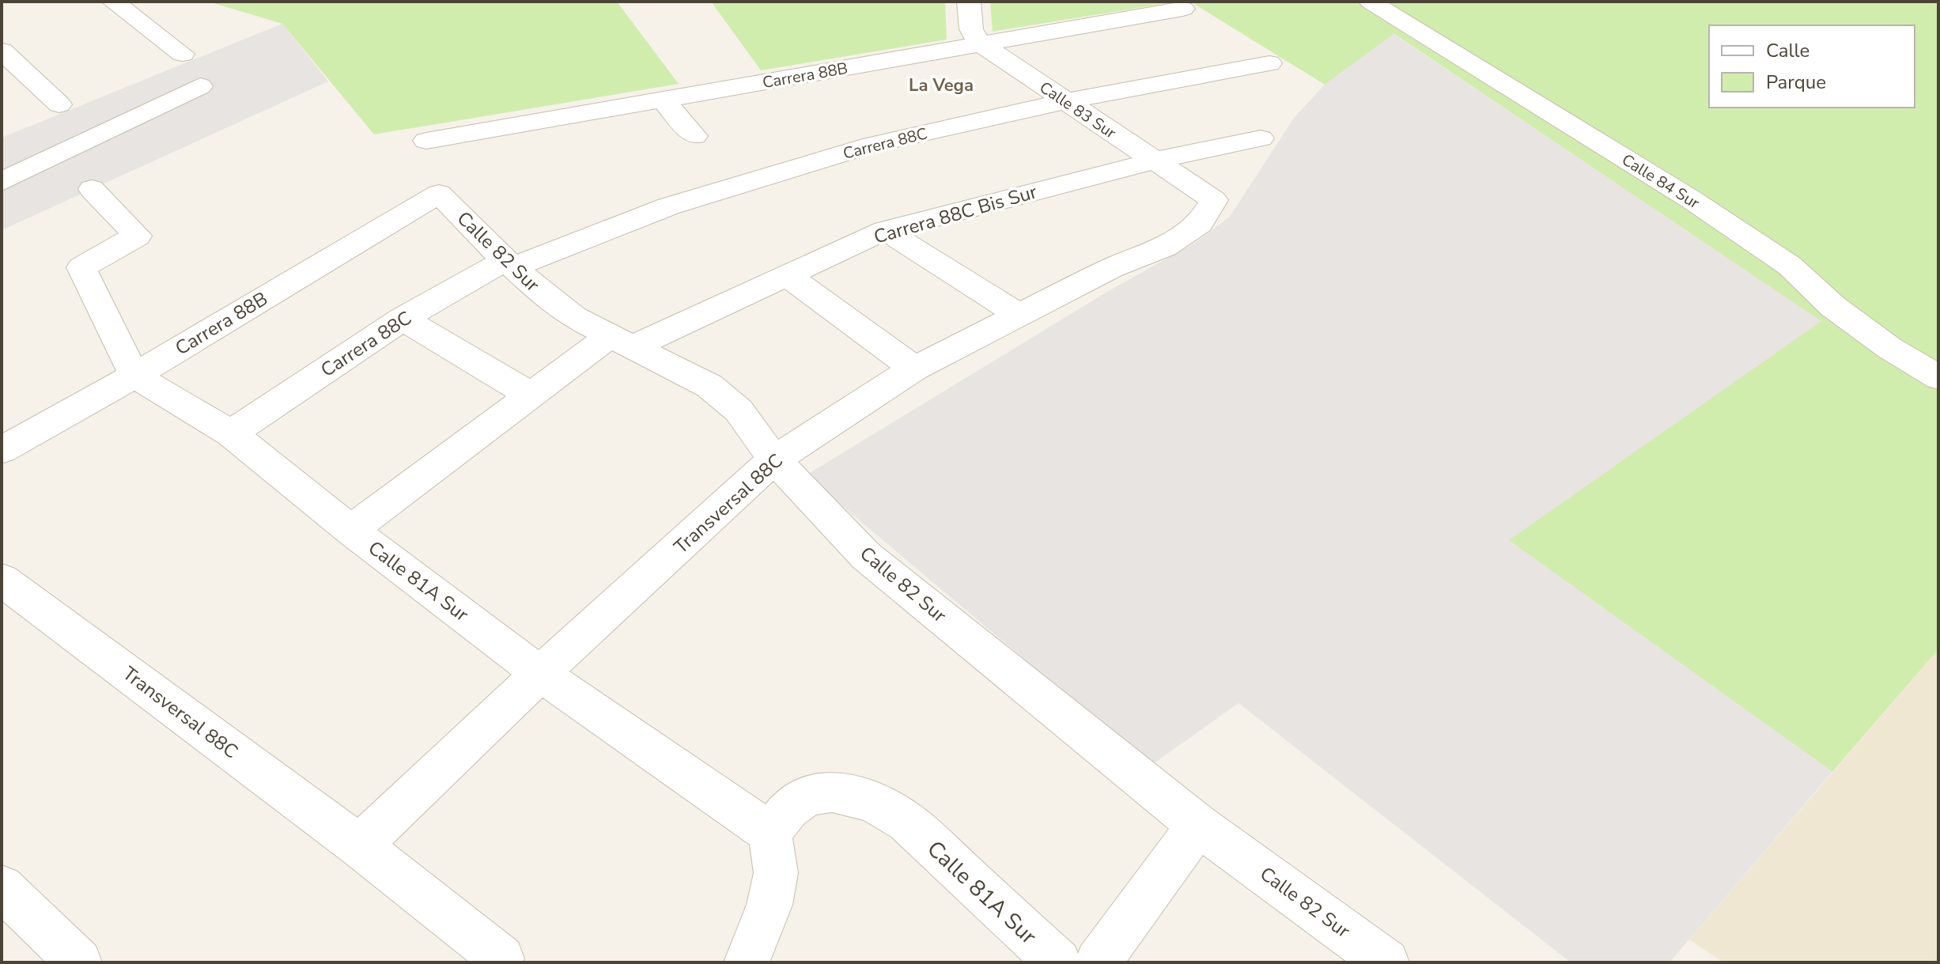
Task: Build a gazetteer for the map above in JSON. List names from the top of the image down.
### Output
{
  "streets": {
    "street": [
      "Carrera 88B",
      "Calle 83 Sur",
      "Carrera 88C",
      "Calle 84 Sur",
      "Carrera 88C Bis Sur",
      "Calle 82 Sur",
      "Transversal 88C",
      "Calle 81A Sur"
    ]
  },
  "crossings": [
    ["Carrera 88B", "Calle 83 Sur"],
    ["Carrera 88B", "Calle 82 Sur"],
    ["Carrera 88B", "Calle 81A Sur"],
    ["Calle 83 Sur", "Carrera 88C"],
    ["Calle 83 Sur", "Carrera 88C Bis Sur"],
    ["Calle 83 Sur", "Transversal 88C"],
    ["Carrera 88C", "Calle 82 Sur"],
    ["Carrera 88C", "Calle 81A Sur"],
    ["Carrera 88C Bis Sur", "Calle 82 Sur"],
    ["Carrera 88C Bis Sur", "Calle 81A Sur"],
    ["Calle 82 Sur", "Transversal 88C"],
    ["Transversal 88C", "Calle 81A Sur"]
  ],
  "districts": ["La Vega"],
  "legend": ["Calle", "Parque"]
}
